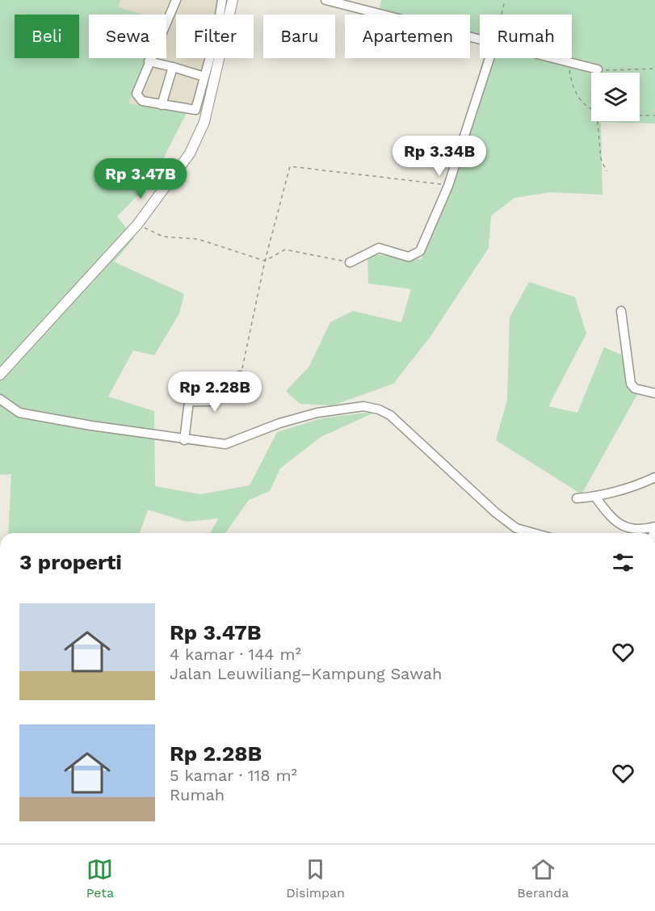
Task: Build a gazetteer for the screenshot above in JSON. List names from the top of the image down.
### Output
{
  "page": {
    "chip": [
      "Beli",
      "Sewa",
      "Filter",
      "Baru",
      "Apartemen",
      "Rumah"
    ],
    "price": ["Rp 3.34B", "Rp 3.47B", "Rp 2.28B"],
    "heading": "3 properti",
    "list": [
      {
        "name": "Rp 3.47B",
        "note": "4 kamar · 144 m² · Jalan Leuwiliang–Kampung Sawah"
      },
      {
        "name": "Rp 2.28B",
        "note": "5 kamar · 118 m² · Rumah"
      }
    ],
    "tabs": ["Peta", "Disimpan", "Beranda"]
  }
}
